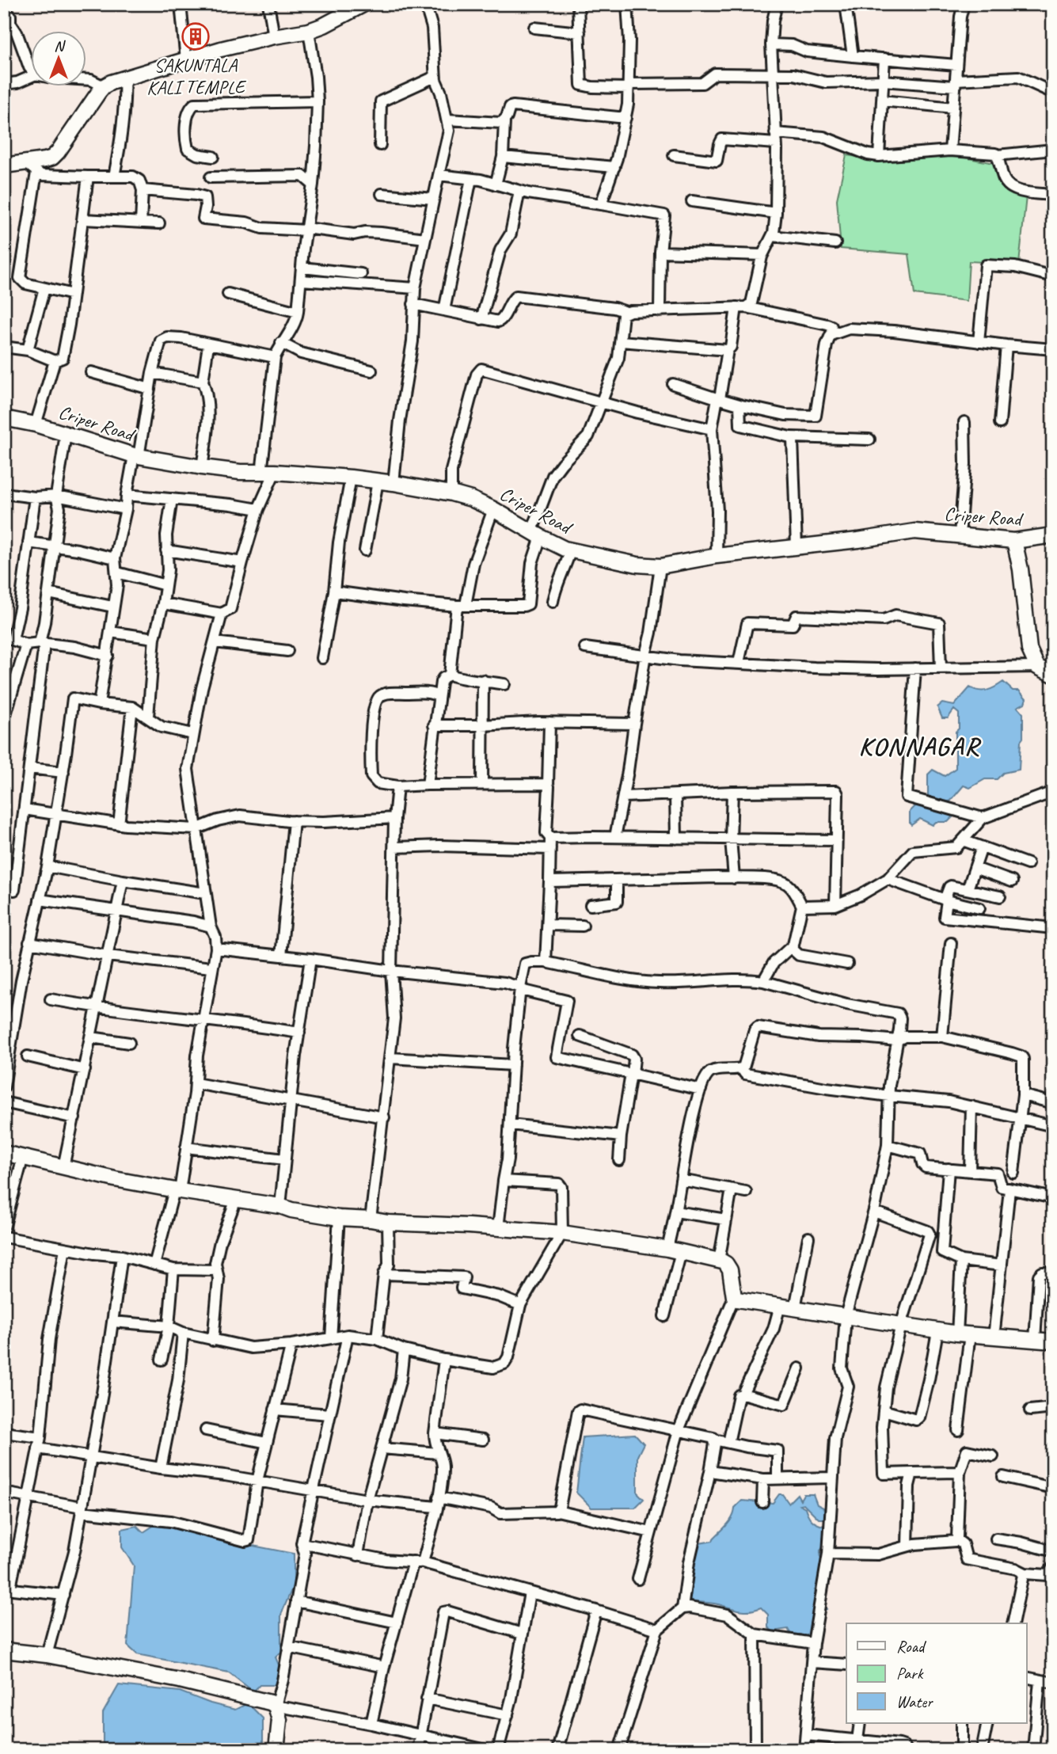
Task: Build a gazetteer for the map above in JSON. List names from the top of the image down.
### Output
{
  "streets": {
    "street": ["Criper Road"]
  },
  "districts": ["KONNAGAR"],
  "places": {
    "building": ["SAKUNTALA KALI TEMPLE"]
  },
  "legend": ["Road", "Park", "Water"],
  "north": "top"
}
